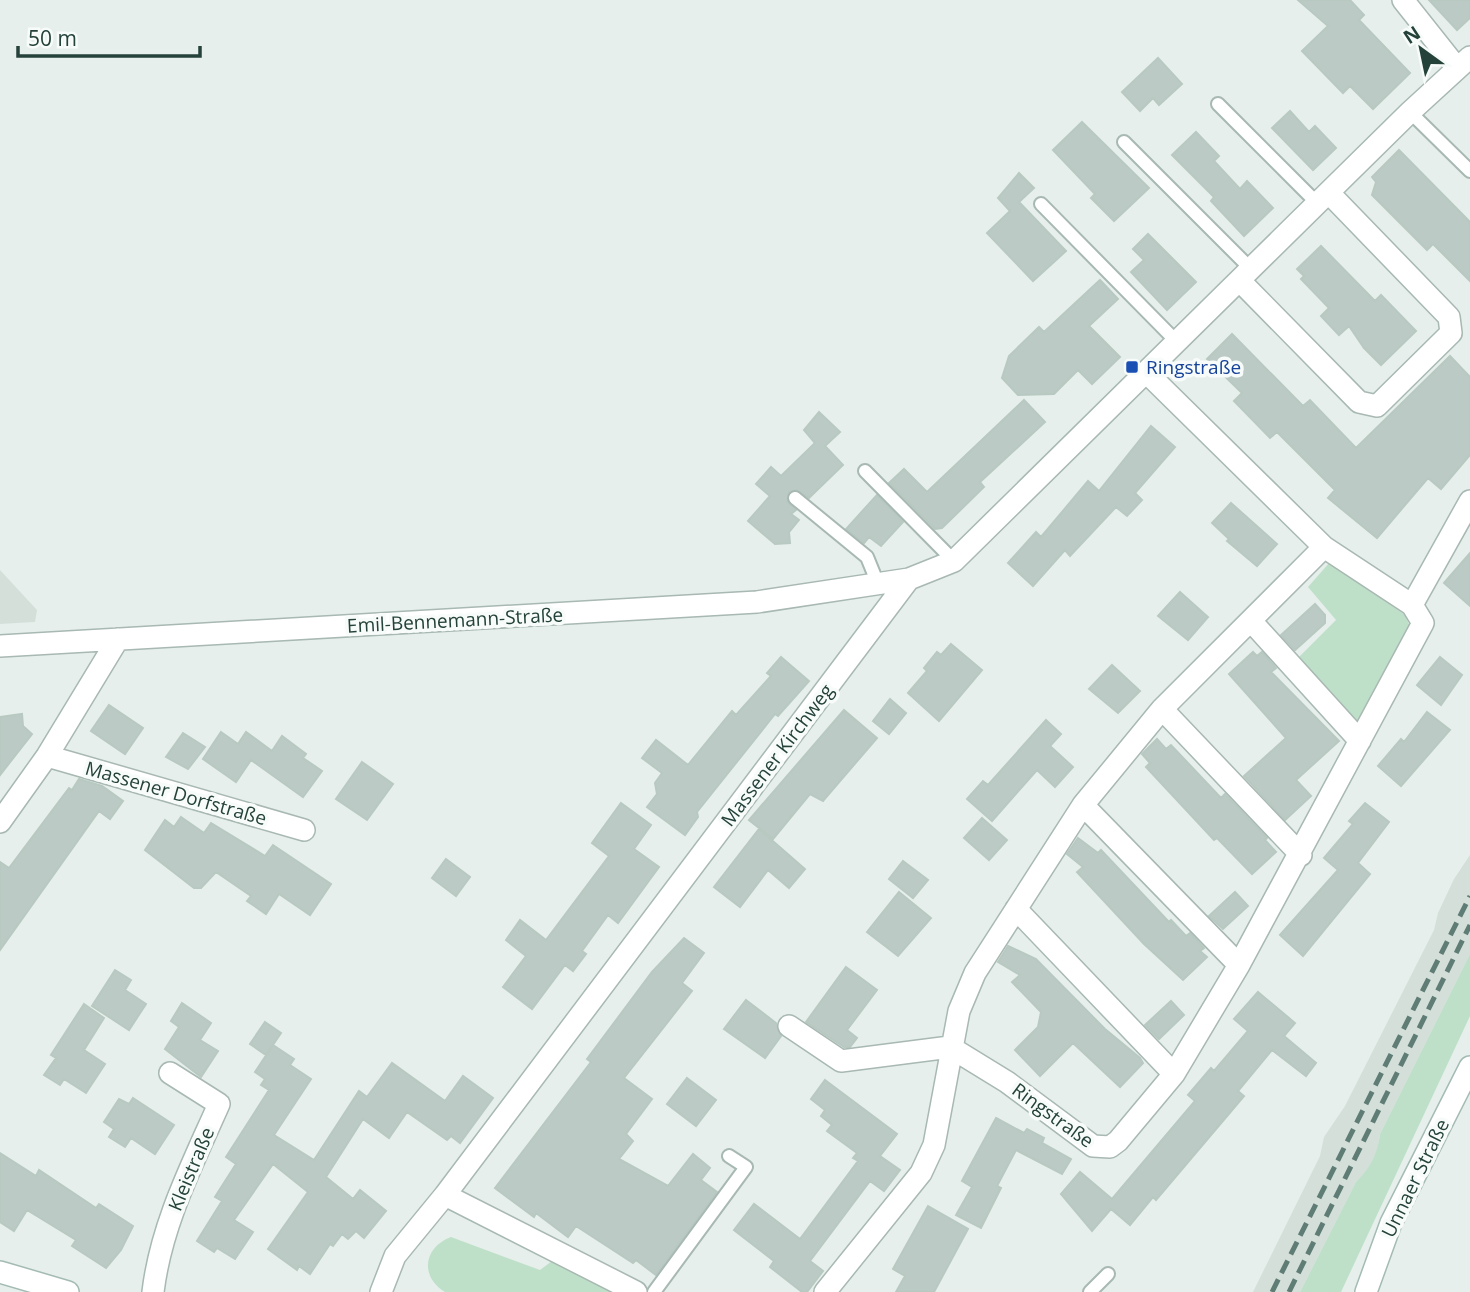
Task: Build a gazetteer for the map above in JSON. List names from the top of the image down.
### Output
{
  "streets": {
    "street": [
      "Emil-Bennemann-Straße",
      "Massener Kirchweg",
      "Massener Dorfstraße",
      "Ringstraße",
      "Kleistraße",
      "Unnaer Straße"
    ]
  },
  "crossings": [
    ["Emil-Bennemann-Straße", "Massener Kirchweg"]
  ],
  "places": {
    "transit": ["Ringstraße"]
  },
  "scale_bar": "50 m",
  "north": "top left"
}
